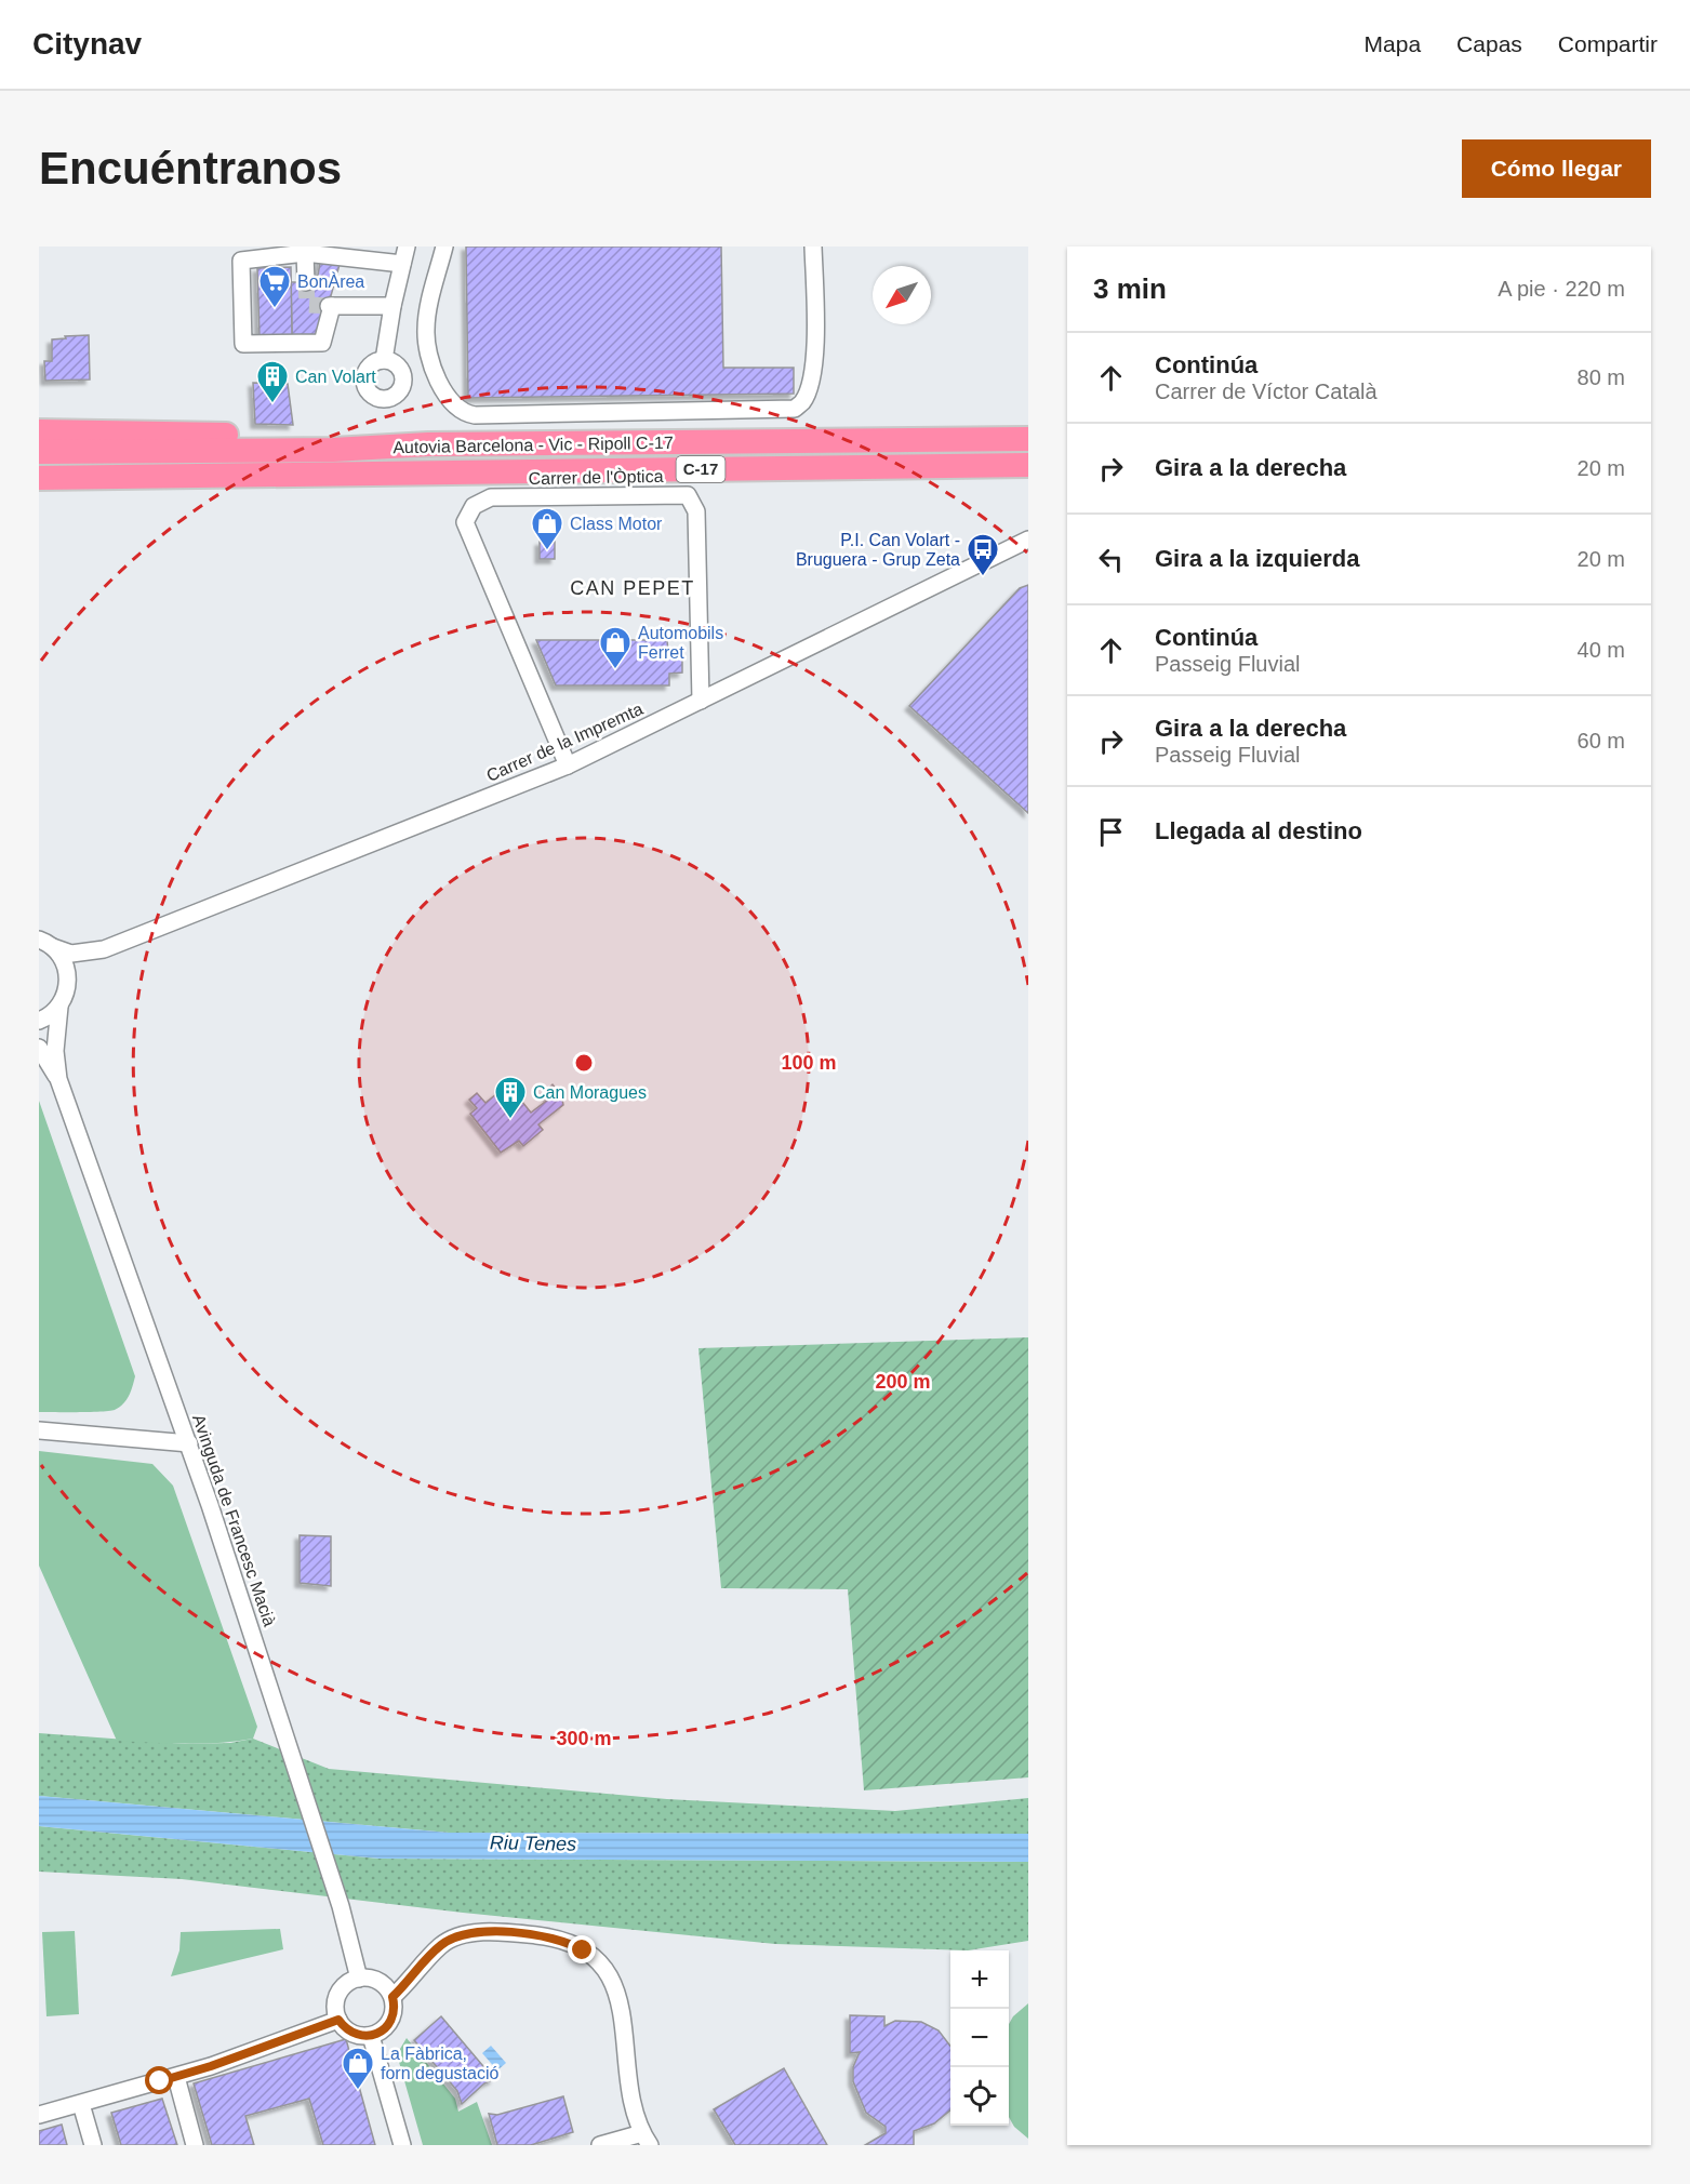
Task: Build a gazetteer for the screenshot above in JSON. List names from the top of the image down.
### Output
{
  "streets": {
    "highway": ["Autovia Barcelona - Vic - Ripoll C-17", "C-17"],
    "street": ["Carrer de l'Òptica", "Carrer de la Impremta", "Avinguda de Francesc Macià"]
  },
  "crossings": [
    ["Carrer de l'Òptica", "Carrer de la Impremta"]
  ],
  "districts": ["CAN PEPET"],
  "water": ["Riu Tenes"],
  "places": {
    "supermarket": ["BonÀrea"],
    "building": ["Can Volart", "Can Moragues"],
    "shop": ["Class Motor", "Automobils Ferret", "La Fàbrica, forn degustació"],
    "bus stop": ["P.I. Can Volart - Bruguera - Grup Zeta"]
  },
  "north": "bottom left",
  "page": {
    "header": "Citynav",
    "nav": ["Mapa", "Capas", "Compartir"],
    "buttons": "Cómo llegar",
    "title": "Encuéntranos",
    "heading": ["3 min", "A pie · 220 m"],
    "list": [
      ["Continúa", "Carrer de Víctor Català", "80 m"],
      ["Gira a la derecha", "20 m"],
      ["Gira a la izquierda", "20 m"],
      ["Continúa", "Passeig Fluvial", "40 m"],
      ["Gira a la derecha", "Passeig Fluvial", "60 m"],
      "Llegada al destino"
    ],
    "map_buttons": ["+", "−"]
  },
  "rings": ["100 m", "200 m", "300 m"]
}
